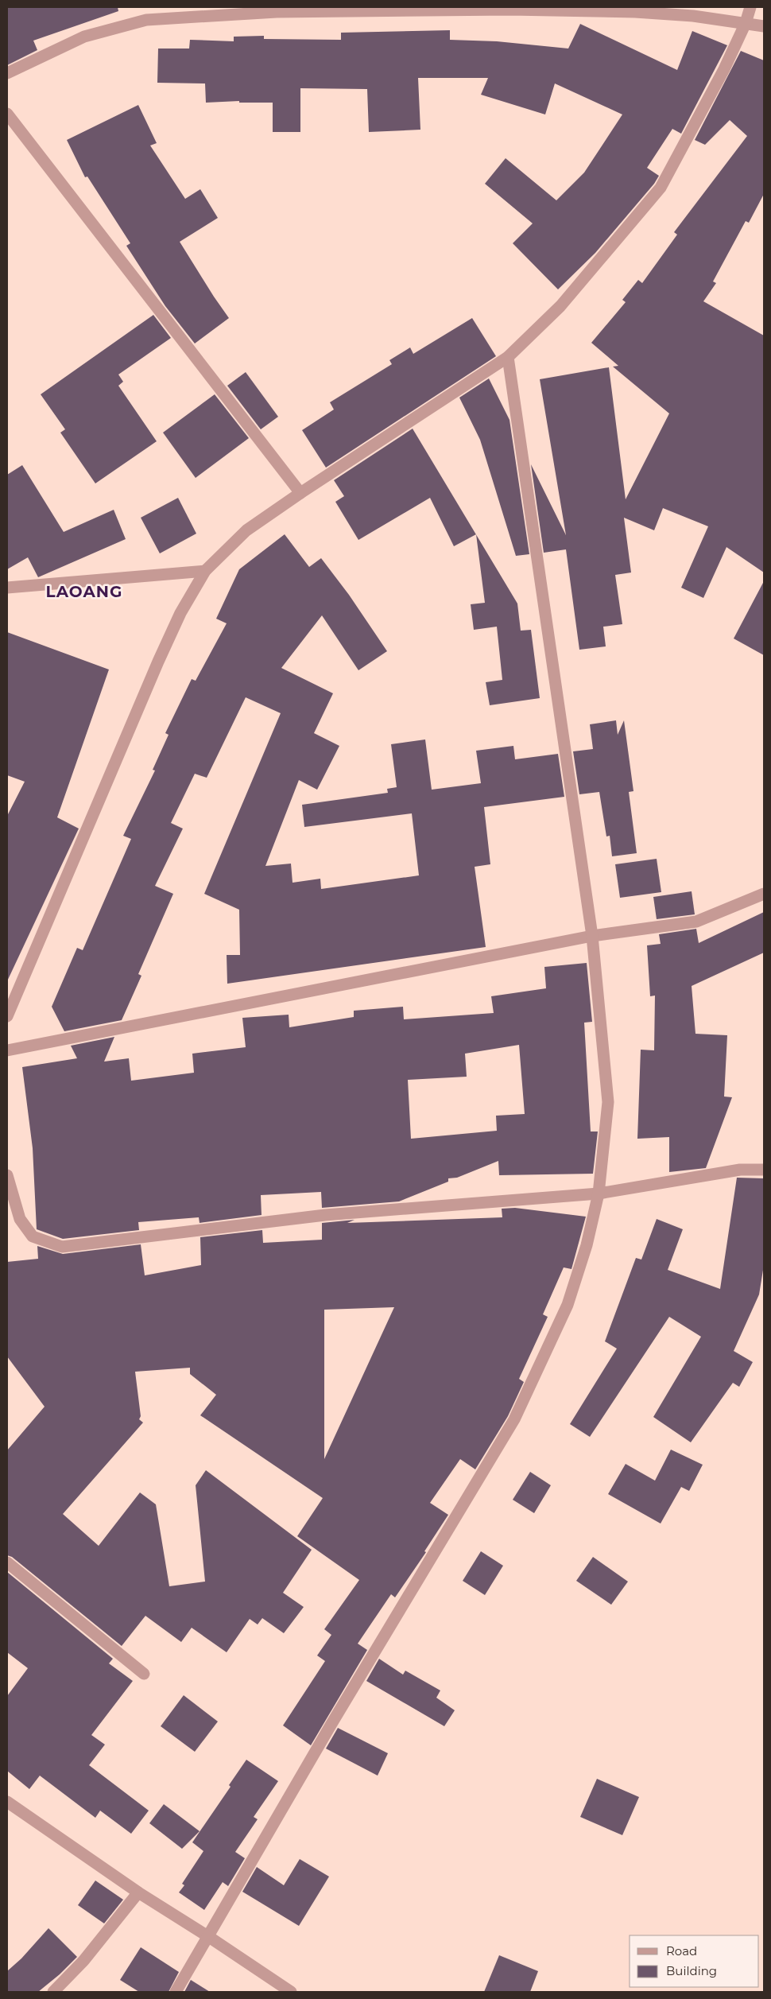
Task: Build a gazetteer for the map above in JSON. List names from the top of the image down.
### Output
{
  "districts": ["LAOANG"],
  "legend": ["Road", "Building"]
}
